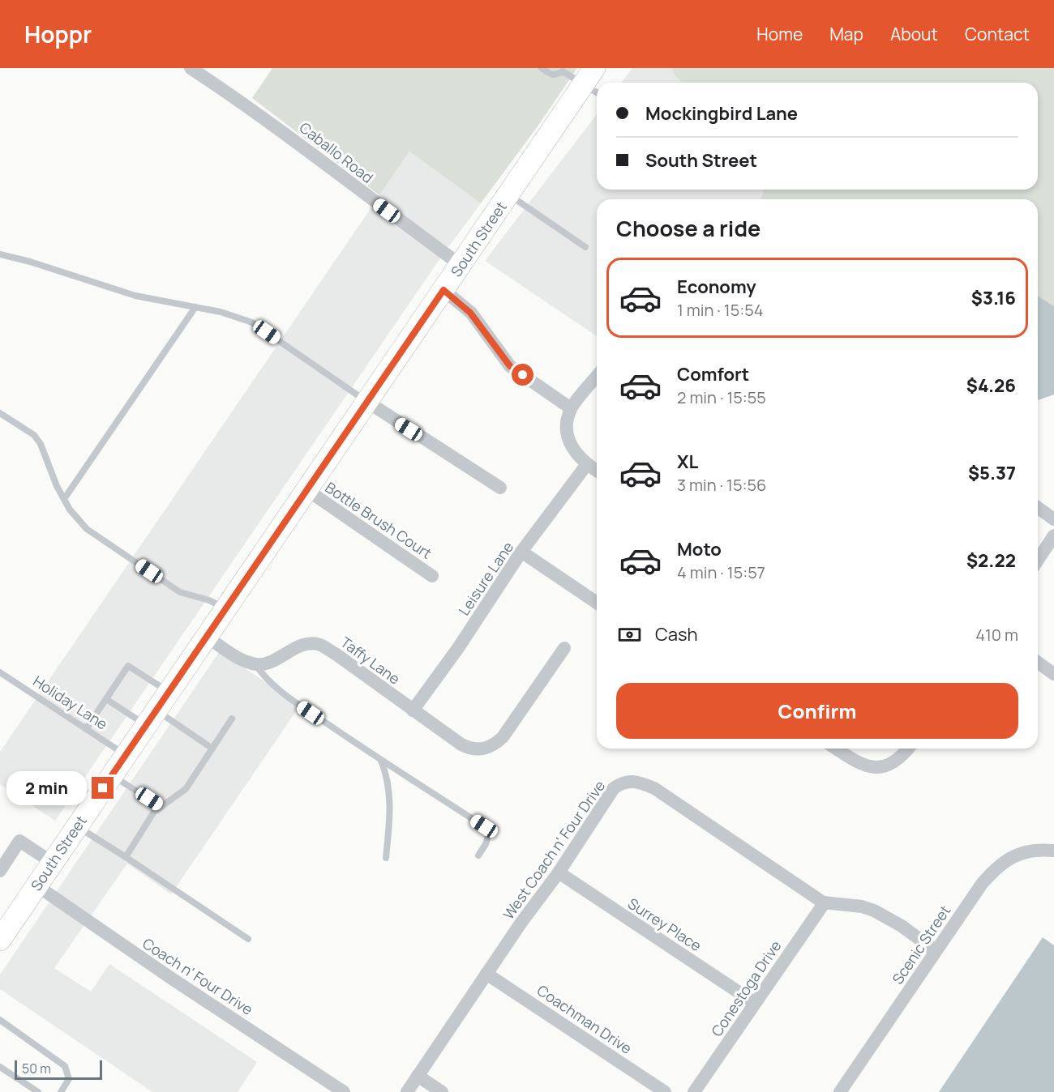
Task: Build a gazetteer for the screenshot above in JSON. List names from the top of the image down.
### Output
{
  "streets": {
    "main road": ["South Street"],
    "street": [
      "Caballo Road",
      "Bottle Brush Court",
      "Leisure Lane",
      "Taffy Lane",
      "West Coach n' Four Drive",
      "Surrey Place",
      "Scenic Street",
      "Coach n' Four Drive",
      "Conestoga Drive",
      "Coachman Drive"
    ],
    "lane": ["Holiday Lane"]
  },
  "crossings": [
    ["Caballo Road", "South Street"],
    ["South Street", "Bottle Brush Court"],
    ["South Street", "Holiday Lane"],
    ["South Street", "Coach n' Four Drive"],
    ["Leisure Lane", "Taffy Lane"],
    ["West Coach n' Four Drive", "Surrey Place"],
    ["West Coach n' Four Drive", "Scenic Street"],
    ["West Coach n' Four Drive", "Conestoga Drive"],
    ["West Coach n' Four Drive", "Coachman Drive"],
    ["Surrey Place", "Conestoga Drive"]
  ],
  "scale_bar": "50 m",
  "page": {
    "header": "Hoppr",
    "nav": [
      "Home",
      "Map",
      "About",
      "Contact"
    ],
    "banner": ["Mockingbird Lane", "South Street"],
    "heading": "Choose a ride",
    "list": [
      {
        "name": "Economy",
        "note": "1 min · 15:54",
        "value": "$3.16"
      },
      {
        "name": "Comfort",
        "note": "2 min · 15:55",
        "value": "$4.26"
      },
      {
        "name": "XL",
        "note": "3 min · 15:56",
        "value": "$5.37"
      },
      {
        "name": "Moto",
        "note": "4 min · 15:57",
        "value": "$2.22"
      }
    ],
    "pay": ["Cash", "410 m"],
    "buttons": "Confirm",
    "bubble": "2 min",
    "scale": "50 m"
  }
}
